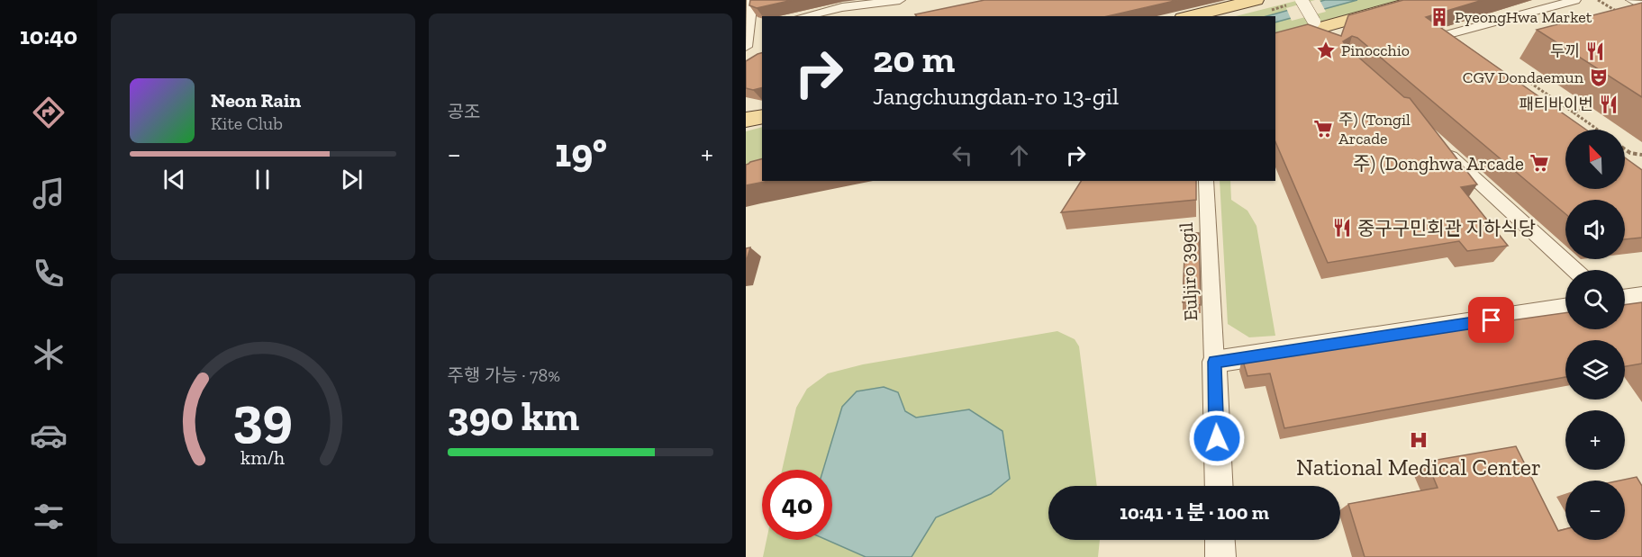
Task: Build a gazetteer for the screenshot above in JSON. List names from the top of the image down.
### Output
{
  "streets": {
    "street": ["Euljiro 39gil"]
  },
  "places": {
    "building": ["PyeongHwa Market"],
    "place": ["Pinocchio"],
    "restaurant": ["두끼", "패티바이번", "중구구민회관 지하식당"],
    "theatre": ["CGV Dondaemun"],
    "supermarket": ["주) (Tongil Arcade", "주) (Donghwa Arcade"],
    "hospital": ["National Medical Center"]
  },
  "north": "top left",
  "page": {
    "tabs": "10:40",
    "tile": [
      "공조",
      ["주행 가능 · 78%", "390 km"]
    ],
    "turn": ["20 m", "Jangchungdan-ro 13-gil"],
    "song": ["Neon Rain", "Kite Club"],
    "map_buttons": ["+", "−"],
    "heat": ["−", "19°", "+"],
    "limit": "40",
    "trip": "10:41 · 1 분 · 100 m",
    "gauge": ["39", "km/h"]
  }
}
